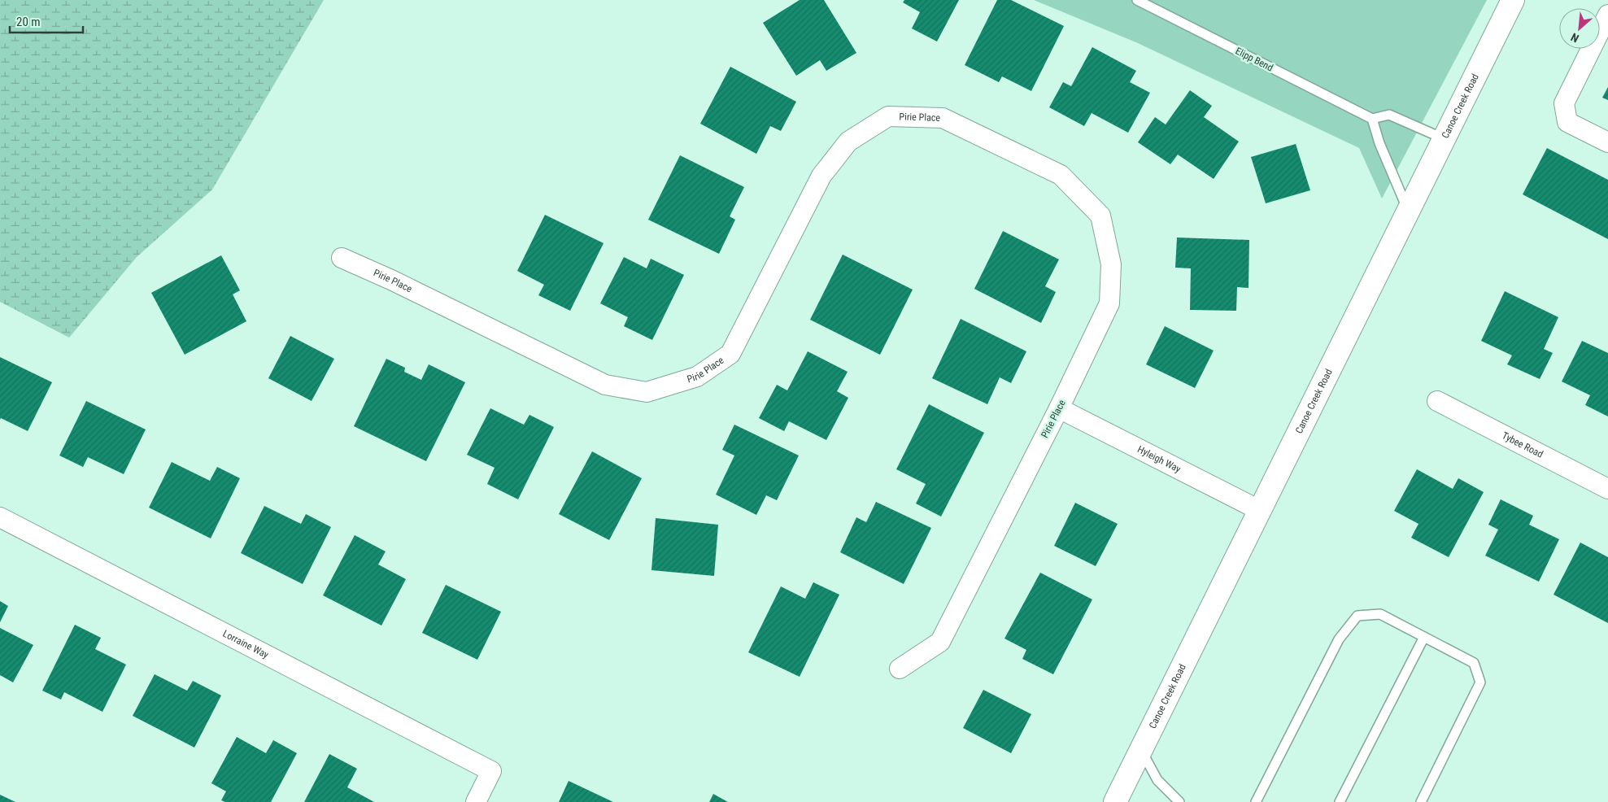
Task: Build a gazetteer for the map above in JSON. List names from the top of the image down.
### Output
{
  "streets": {
    "main road": ["Canoe Creek Road"],
    "street": [
      "Pirie Place",
      "Tybee Road",
      "Hyleigh Way",
      "Lorraine Way"
    ],
    "lane": ["Elipp Bend"]
  },
  "crossings": [
    ["Canoe Creek Road", "Hyleigh Way"],
    ["Pirie Place", "Hyleigh Way"]
  ],
  "scale_bar": "20 m",
  "north": "bottom left"
}
